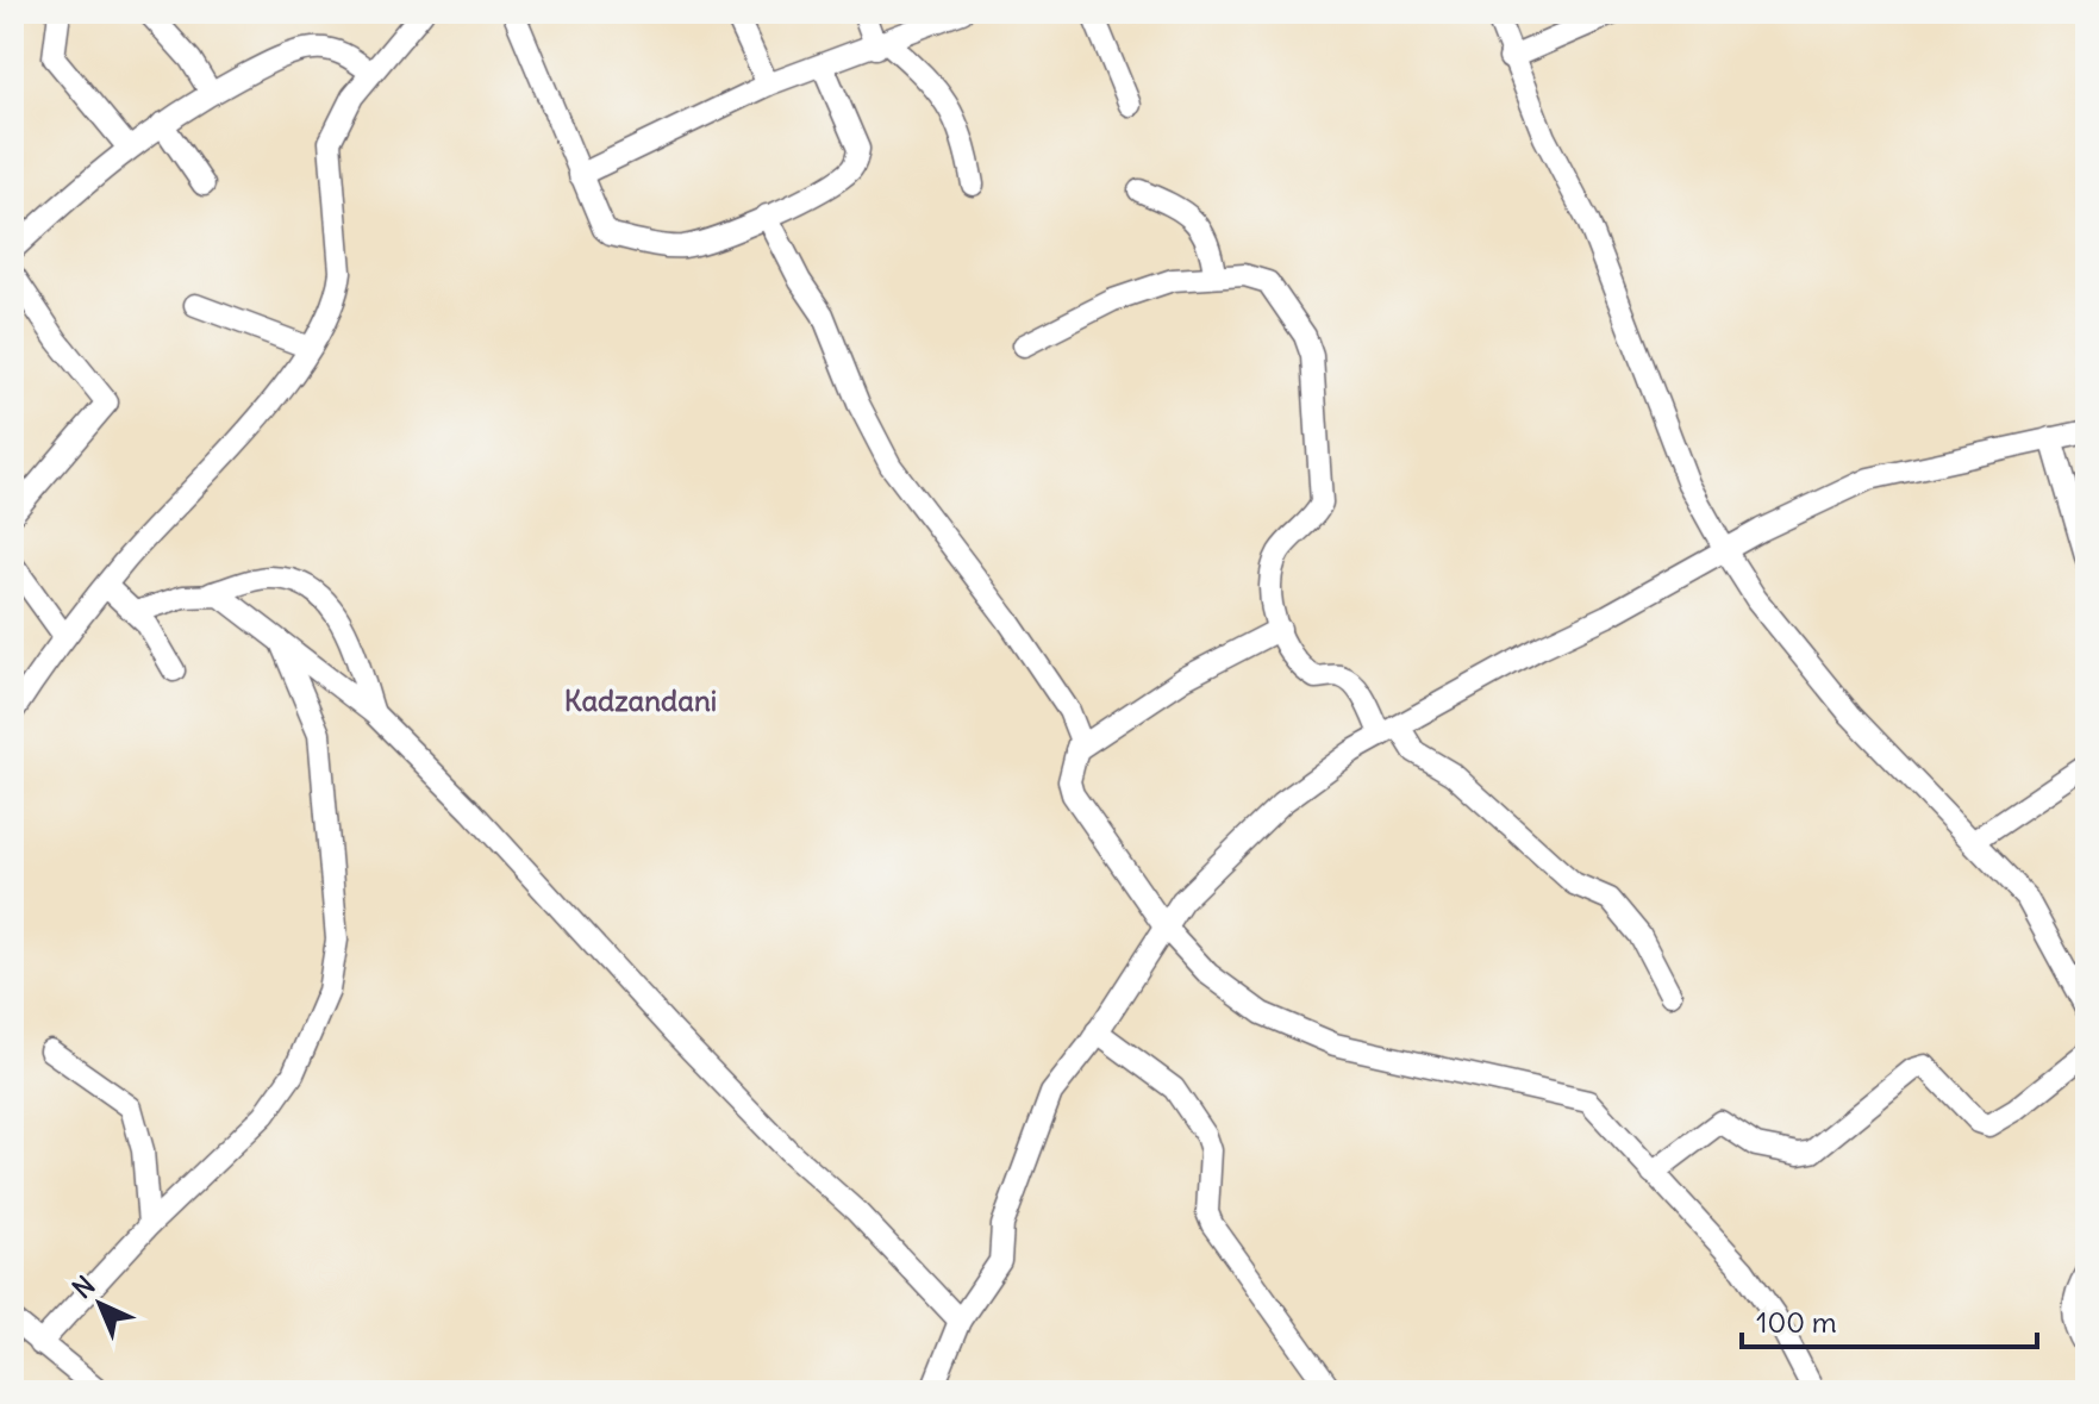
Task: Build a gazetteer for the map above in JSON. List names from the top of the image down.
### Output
{
  "districts": ["Kadzandani"],
  "scale_bar": "100 m",
  "north": "top left"
}
